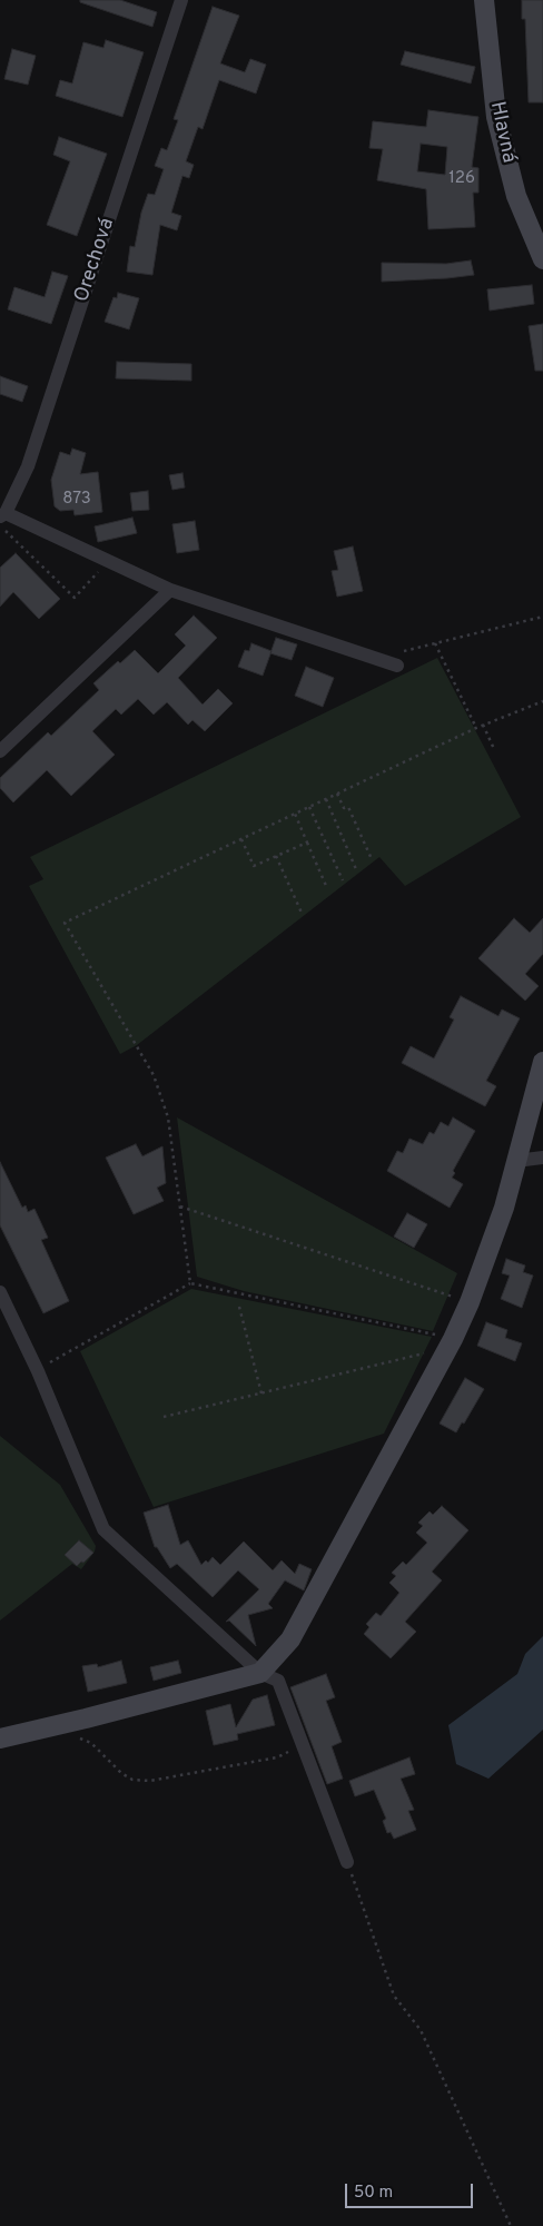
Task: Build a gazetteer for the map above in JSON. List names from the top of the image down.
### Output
{
  "streets": {
    "street": ["Hlavná", "Orechová"]
  },
  "house_numbers": ["126", "873"],
  "scale_bar": "50 m"
}
